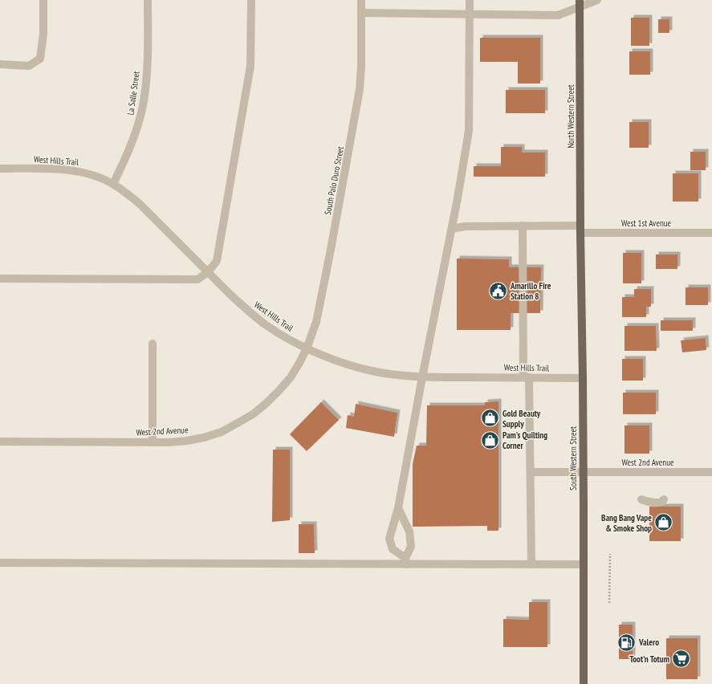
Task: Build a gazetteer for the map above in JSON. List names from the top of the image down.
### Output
{
  "streets": {
    "main road": ["North Western Street", "South Western Street"],
    "street": [
      "La Salle Street",
      "West Hills Trail",
      "South Palo Duro Street",
      "West 1st Avenue",
      "West 2nd Avenue"
    ]
  },
  "crossings": [
    ["La Salle Street", "West Hills Trail"],
    ["North Western Street", "West 1st Avenue"],
    ["North Western Street", "South Western Street"],
    ["West Hills Trail", "South Palo Duro Street"],
    ["West Hills Trail", "West 2nd Avenue"],
    ["West Hills Trail", "South Western Street"],
    ["South Palo Duro Street", "West 2nd Avenue"],
    ["West 1st Avenue", "South Western Street"],
    ["West 2nd Avenue", "South Western Street"]
  ],
  "places": {
    "public building": ["Amarillo Fire Station 8"],
    "shop": ["Gold Beauty Supply", "Pam's Quilting Corner", "Bang Bang Vape & Smoke Shop"],
    "fuel station": ["Valero"],
    "supermarket": ["Toot'n Totum"]
  }
}
